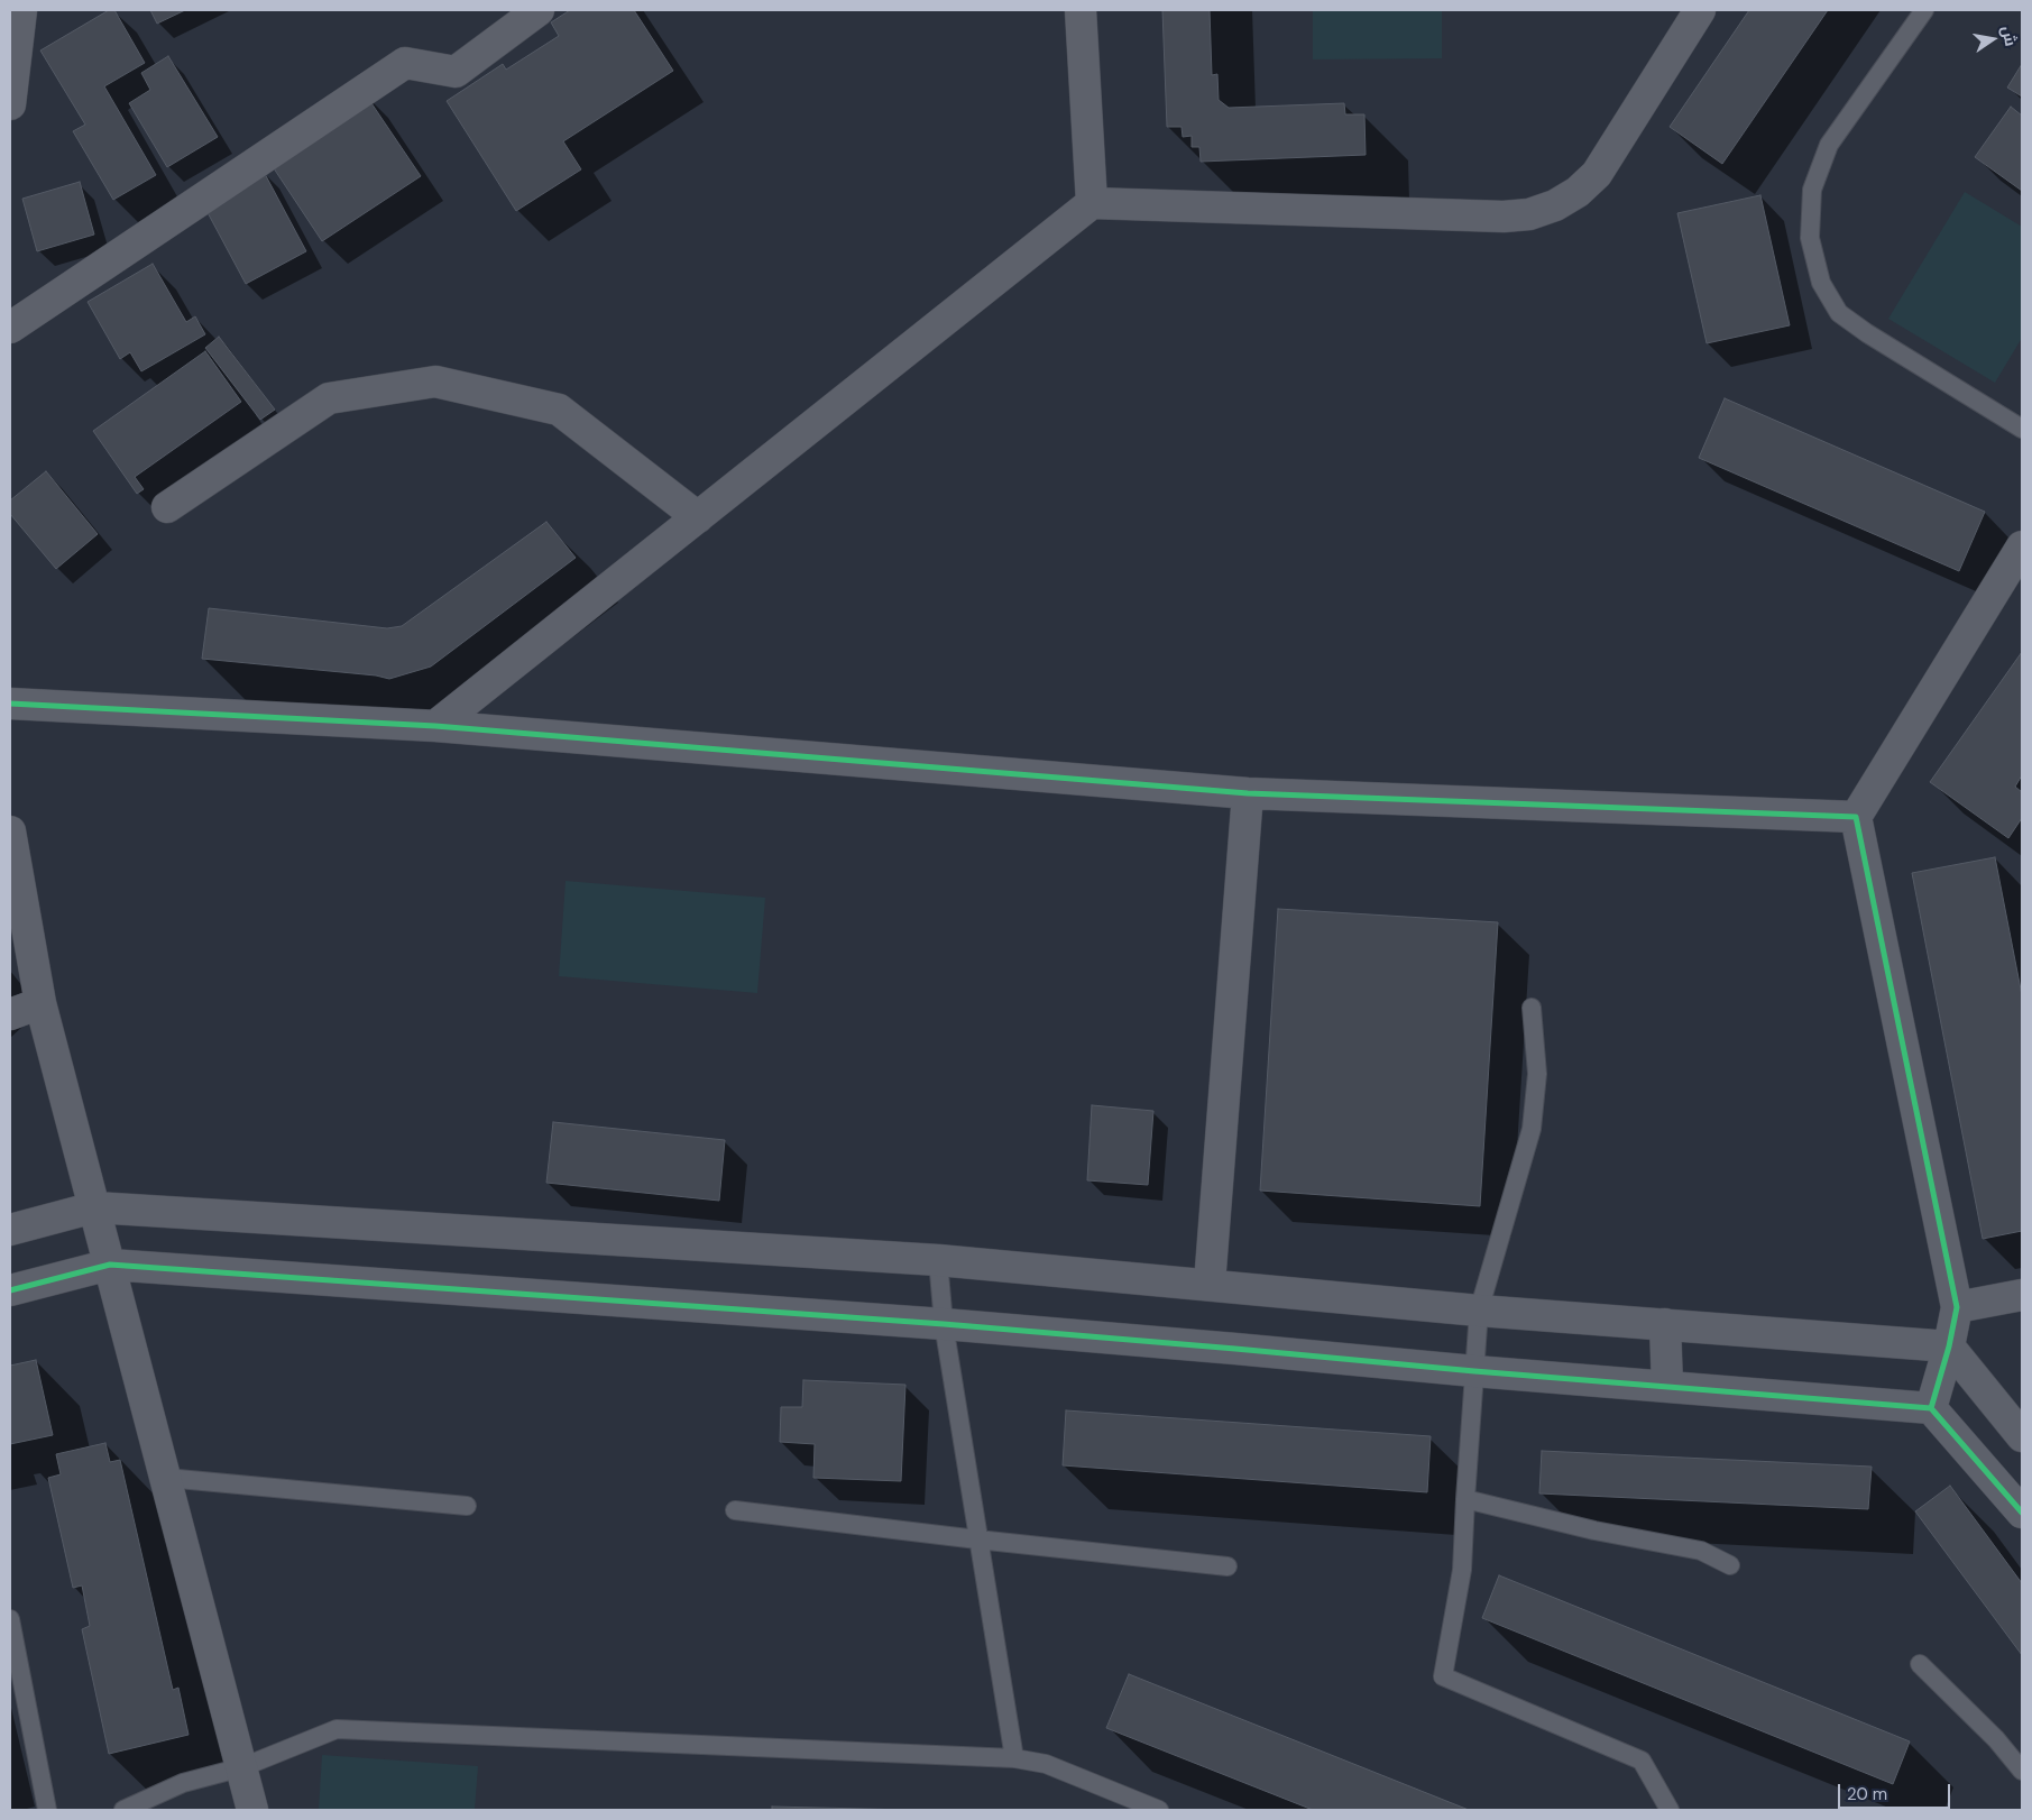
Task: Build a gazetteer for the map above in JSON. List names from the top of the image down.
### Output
{
  "scale_bar": "20 m",
  "north": "right"
}
